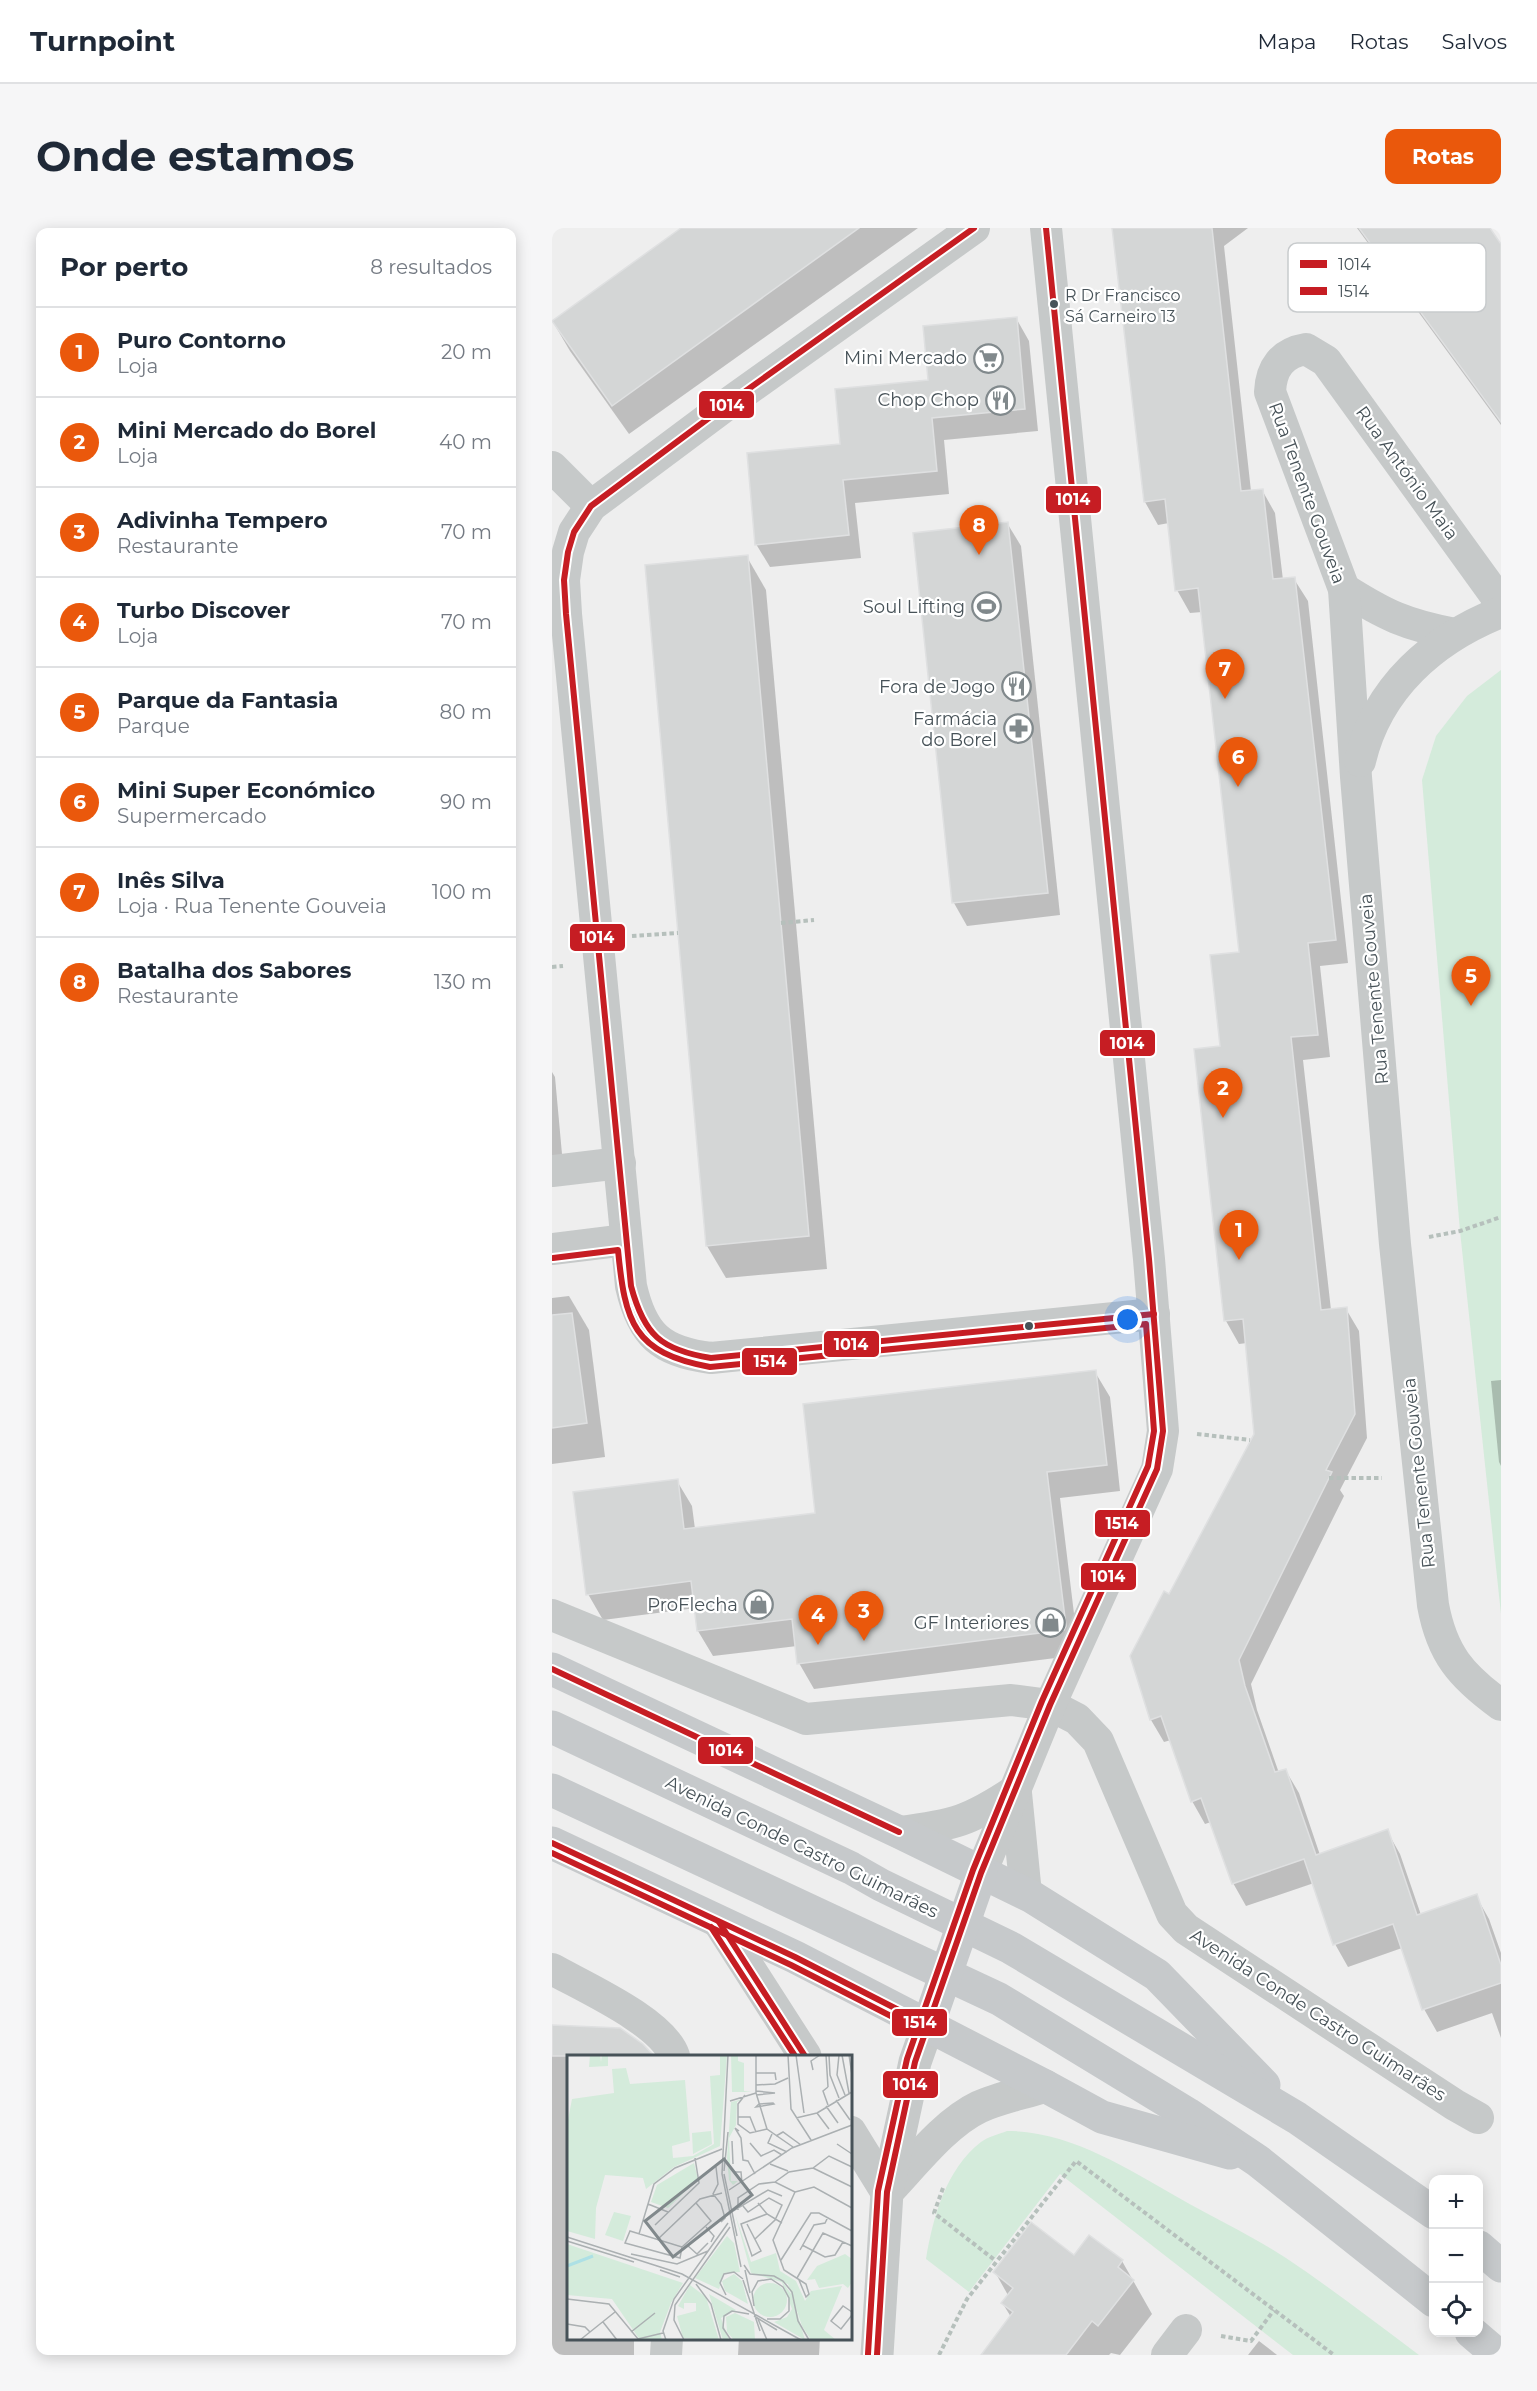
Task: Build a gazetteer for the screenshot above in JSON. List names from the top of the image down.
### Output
{
  "streets": {
    "main road": ["Avenida Conde Castro Guimarães"],
    "street": ["Rua António Maia", "Rua Tenente Gouveia"]
  },
  "crossings": [
    ["Rua António Maia", "Rua Tenente Gouveia"]
  ],
  "places": {
    "other": ["R Dr Francisco Sá Carneiro 13"],
    "supermarket": ["Mini Mercado"],
    "restaurant": ["Chop Chop", "Fora de Jogo"],
    "sports": ["Soul Lifting"],
    "pharmacy": ["Farmácia do Borel"],
    "shop": ["ProFlecha", "GF Interiores"]
  },
  "lines": ["transit line 1014", "transit line 1514"],
  "legend": ["1014", "1514"],
  "page": {
    "header": "Turnpoint",
    "nav": ["Mapa", "Rotas", "Salvos"],
    "buttons": "Rotas",
    "title": "Onde estamos",
    "heading": ["Por perto", "8 resultados"],
    "list": [
      {
        "mark": "1",
        "name": "Puro Contorno",
        "note": "Loja",
        "value": "20 m"
      },
      {
        "mark": "2",
        "name": "Mini Mercado do Borel",
        "note": "Loja",
        "value": "40 m"
      },
      {
        "mark": "3",
        "name": "Adivinha Tempero",
        "note": "Restaurante",
        "value": "70 m"
      },
      {
        "mark": "4",
        "name": "Turbo Discover",
        "note": "Loja",
        "value": "70 m"
      },
      {
        "mark": "5",
        "name": "Parque da Fantasia",
        "note": "Parque",
        "value": "80 m"
      },
      {
        "mark": "6",
        "name": "Mini Super Económico",
        "note": "Supermercado",
        "value": "90 m"
      },
      {
        "mark": "7",
        "name": "Inês Silva",
        "note": "Loja · Rua Tenente Gouveia",
        "value": "100 m"
      },
      {
        "mark": "8",
        "name": "Batalha dos Sabores",
        "note": "Restaurante",
        "value": "130 m"
      }
    ],
    "pins": [
      "8",
      "7",
      "6",
      "5",
      "2",
      "1",
      "3",
      "4"
    ],
    "map_buttons": ["+", "−"]
  }
}
